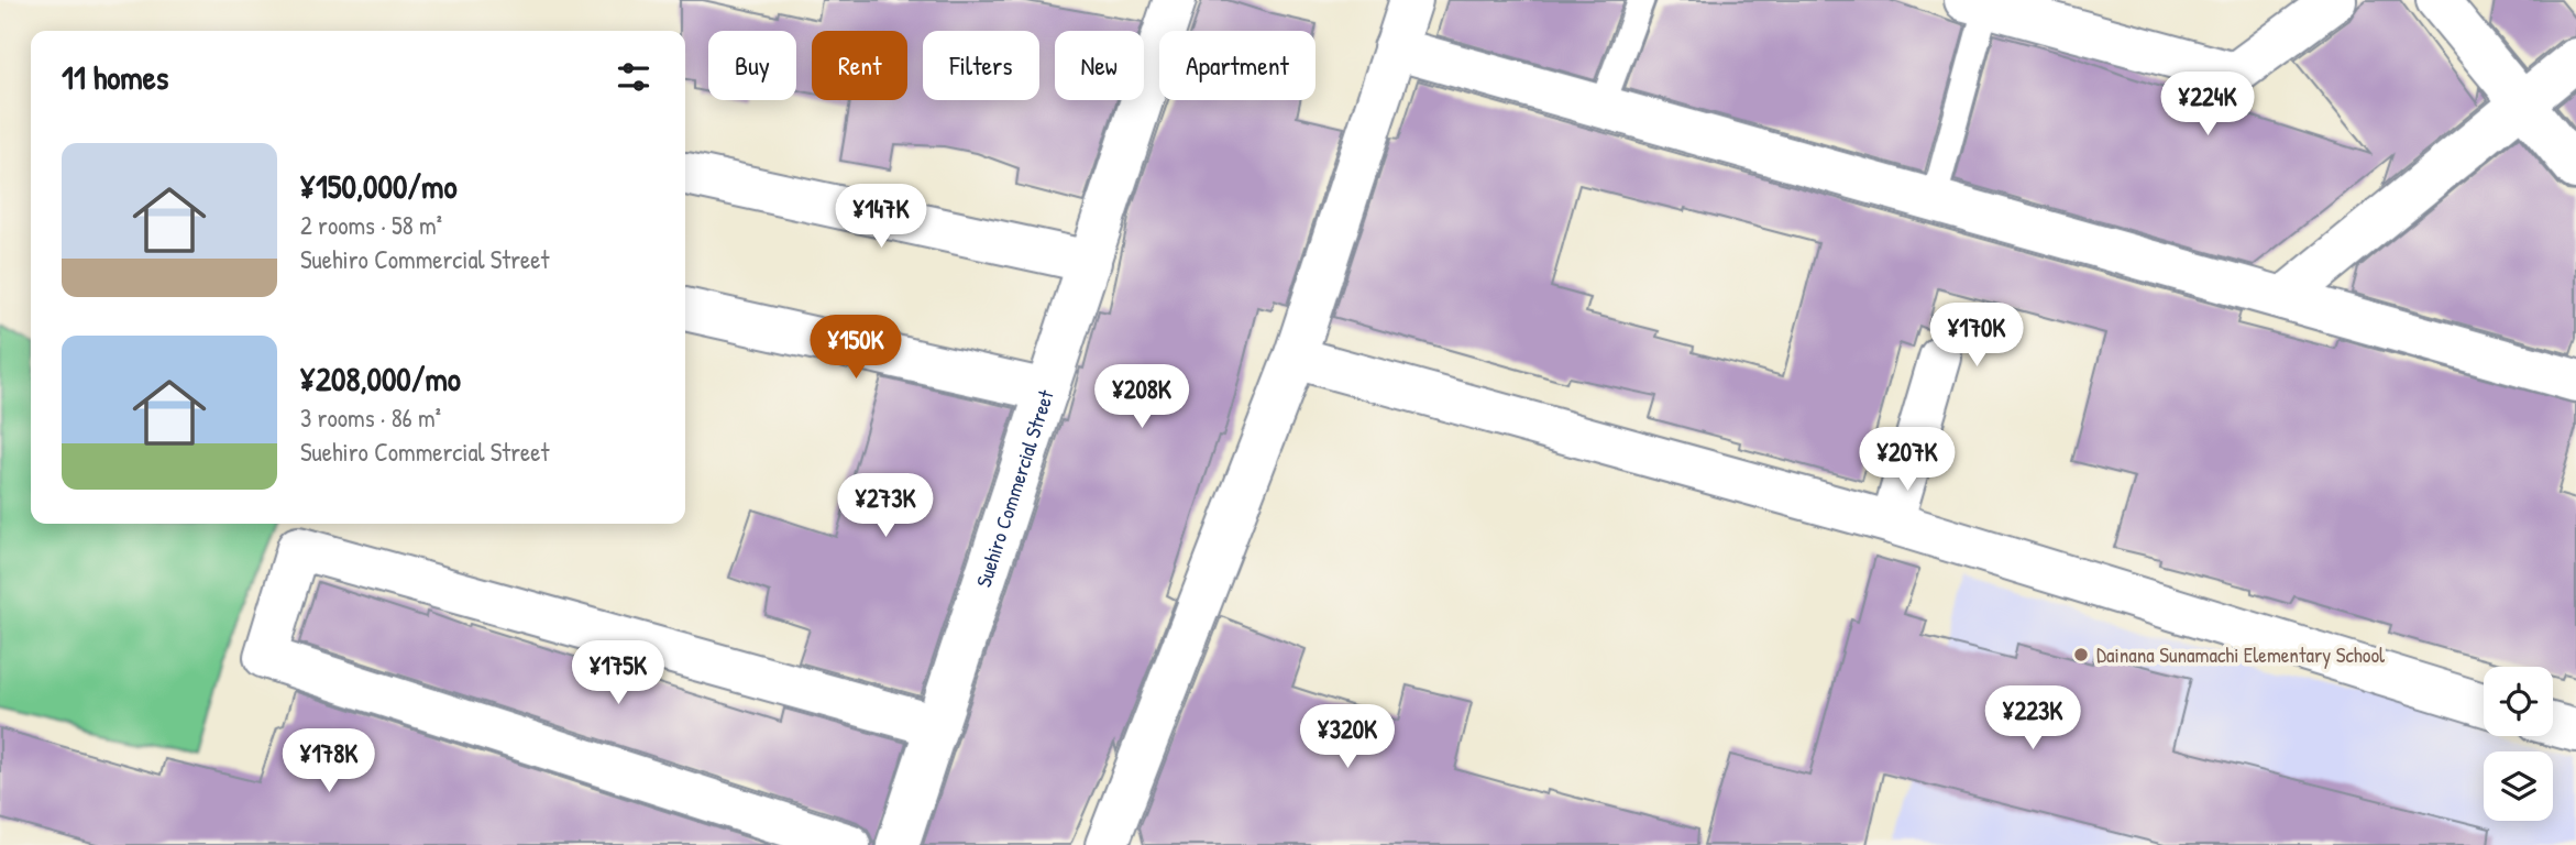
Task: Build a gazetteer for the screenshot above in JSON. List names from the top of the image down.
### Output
{
  "streets": {
    "street": ["Suehiro Commercial Street"]
  },
  "places": ["Dainana Sunamachi Elementary School"],
  "page": {
    "chip": [
      "Buy",
      "Rent",
      "Filters",
      "New",
      "Apartment"
    ],
    "heading": "11 homes",
    "price": [
      "¥224K",
      "¥147K",
      "¥170K",
      "¥150K",
      "¥208K",
      "¥207K",
      "¥273K",
      "¥175K",
      "¥223K",
      "¥320K",
      "¥178K"
    ],
    "list": [
      {
        "name": "¥150,000/mo",
        "note": "2 rooms · 58 m² · Suehiro Commercial Street"
      },
      {
        "name": "¥208,000/mo",
        "note": "3 rooms · 86 m² · Suehiro Commercial Street"
      }
    ]
  }
}
